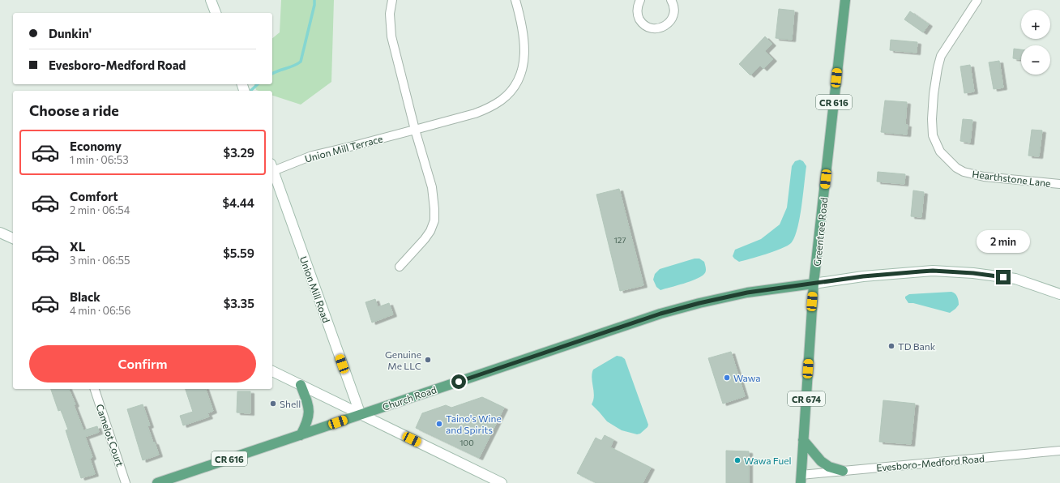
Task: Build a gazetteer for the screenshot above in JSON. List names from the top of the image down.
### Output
{
  "streets": {
    "main road": [
      "CR 616",
      "Greentree Road",
      "Church Road",
      "CR 674"
    ],
    "street": [
      "Union Mill Terrace",
      "Hearthstone Lane",
      "Union Mill Road",
      "Camelot Court",
      "Evesboro-Medford Road"
    ]
  },
  "crossings": [
    ["Union Mill Terrace", "Union Mill Road"],
    ["Greentree Road", "Church Road"],
    ["Greentree Road", "Evesboro-Medford Road"],
    ["Union Mill Road", "Church Road"]
  ],
  "places": [
    "TD Bank",
    "Genuine Me LLC",
    "Wawa",
    "Shell",
    "Taino's Wine and Spirits",
    "Wawa Fuel"
  ],
  "house_numbers": ["127", "100"],
  "page": {
    "map_buttons": ["+", "−"],
    "banner": ["Dunkin'", "Evesboro-Medford Road"],
    "heading": "Choose a ride",
    "list": [
      {
        "name": "Economy",
        "note": "1 min · 06:53",
        "value": "$3.29"
      },
      {
        "name": "Comfort",
        "note": "2 min · 06:54",
        "value": "$4.44"
      },
      {
        "name": "XL",
        "note": "3 min · 06:55",
        "value": "$5.59"
      },
      {
        "name": "Black",
        "note": "4 min · 06:56",
        "value": "$3.35"
      }
    ],
    "bubble": "2 min",
    "buttons": "Confirm"
  }
}
